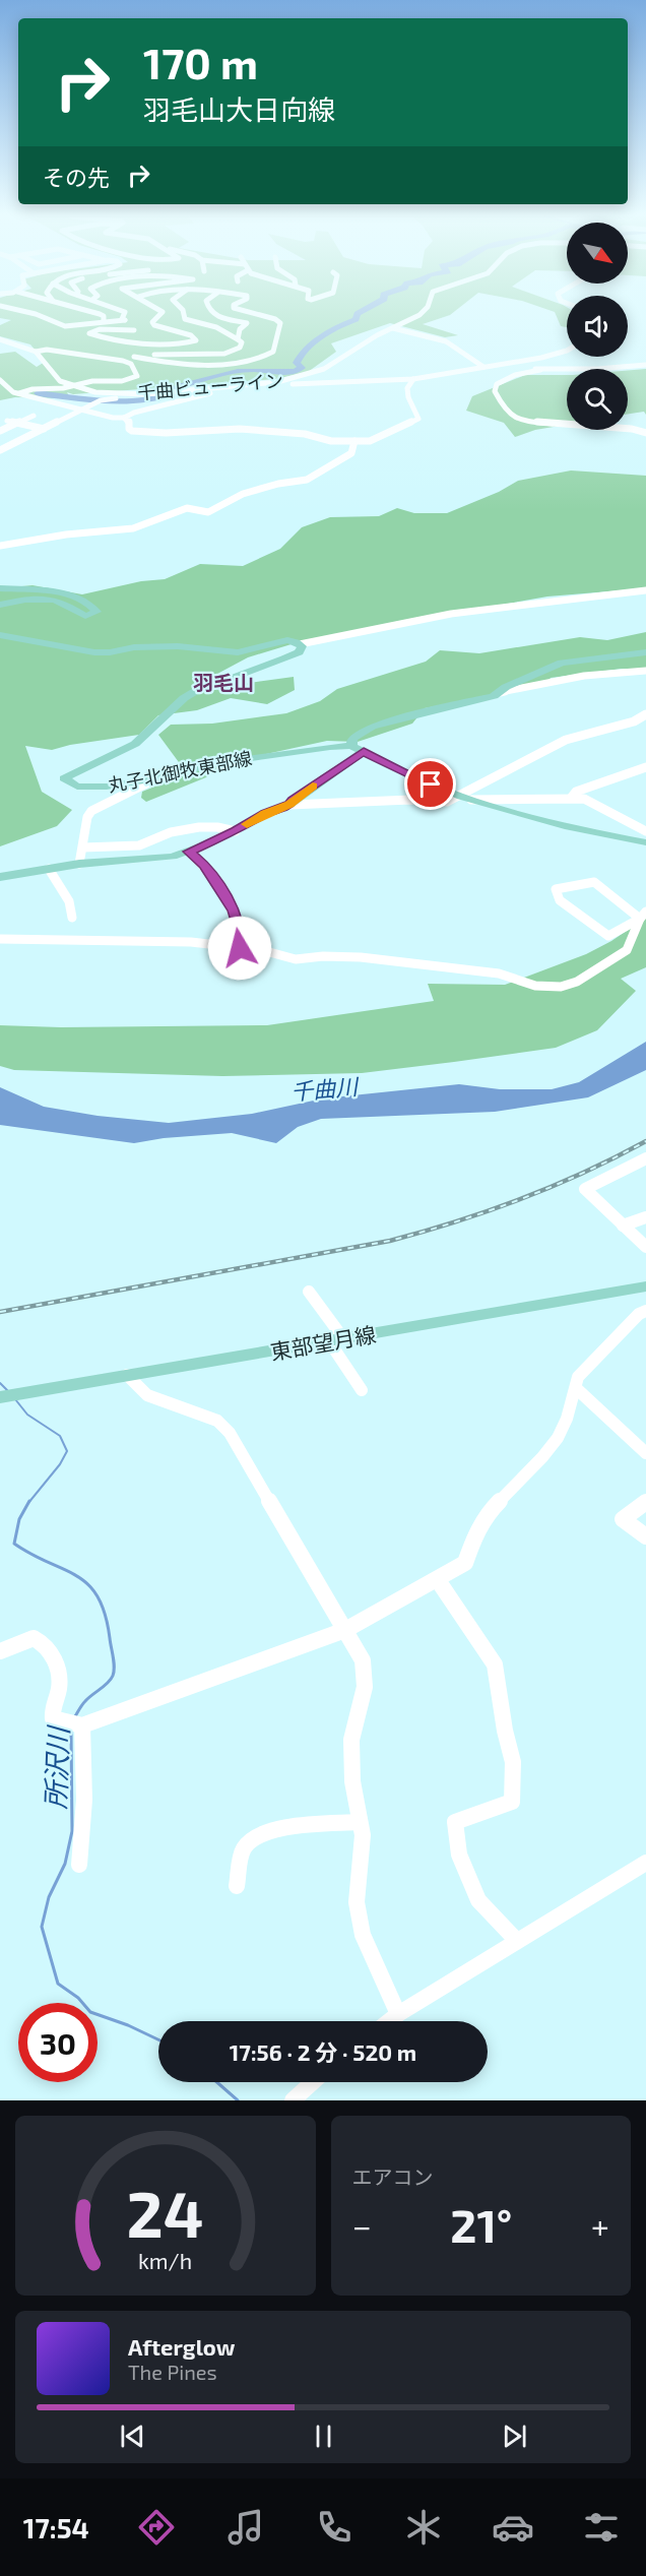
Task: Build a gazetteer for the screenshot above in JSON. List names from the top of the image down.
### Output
{
  "streets": {
    "main road": ["丸子北御牧東部線", "東部望月線"],
    "street": ["千曲ビューライン"]
  },
  "districts": ["羽毛山"],
  "water": ["千曲川", "所沢川"],
  "north": "bottom right",
  "page": {
    "turn": ["170 m", "羽毛山大日向線"],
    "then": "その先",
    "limit": "30",
    "trip": "17:56 · 2 分 · 520 m",
    "tile": "エアコン",
    "heat": ["−", "21°", "+"],
    "song": ["Afterglow", "The Pines"],
    "tabs": "17:54",
    "gauge": ["24", "km/h"]
  }
}
